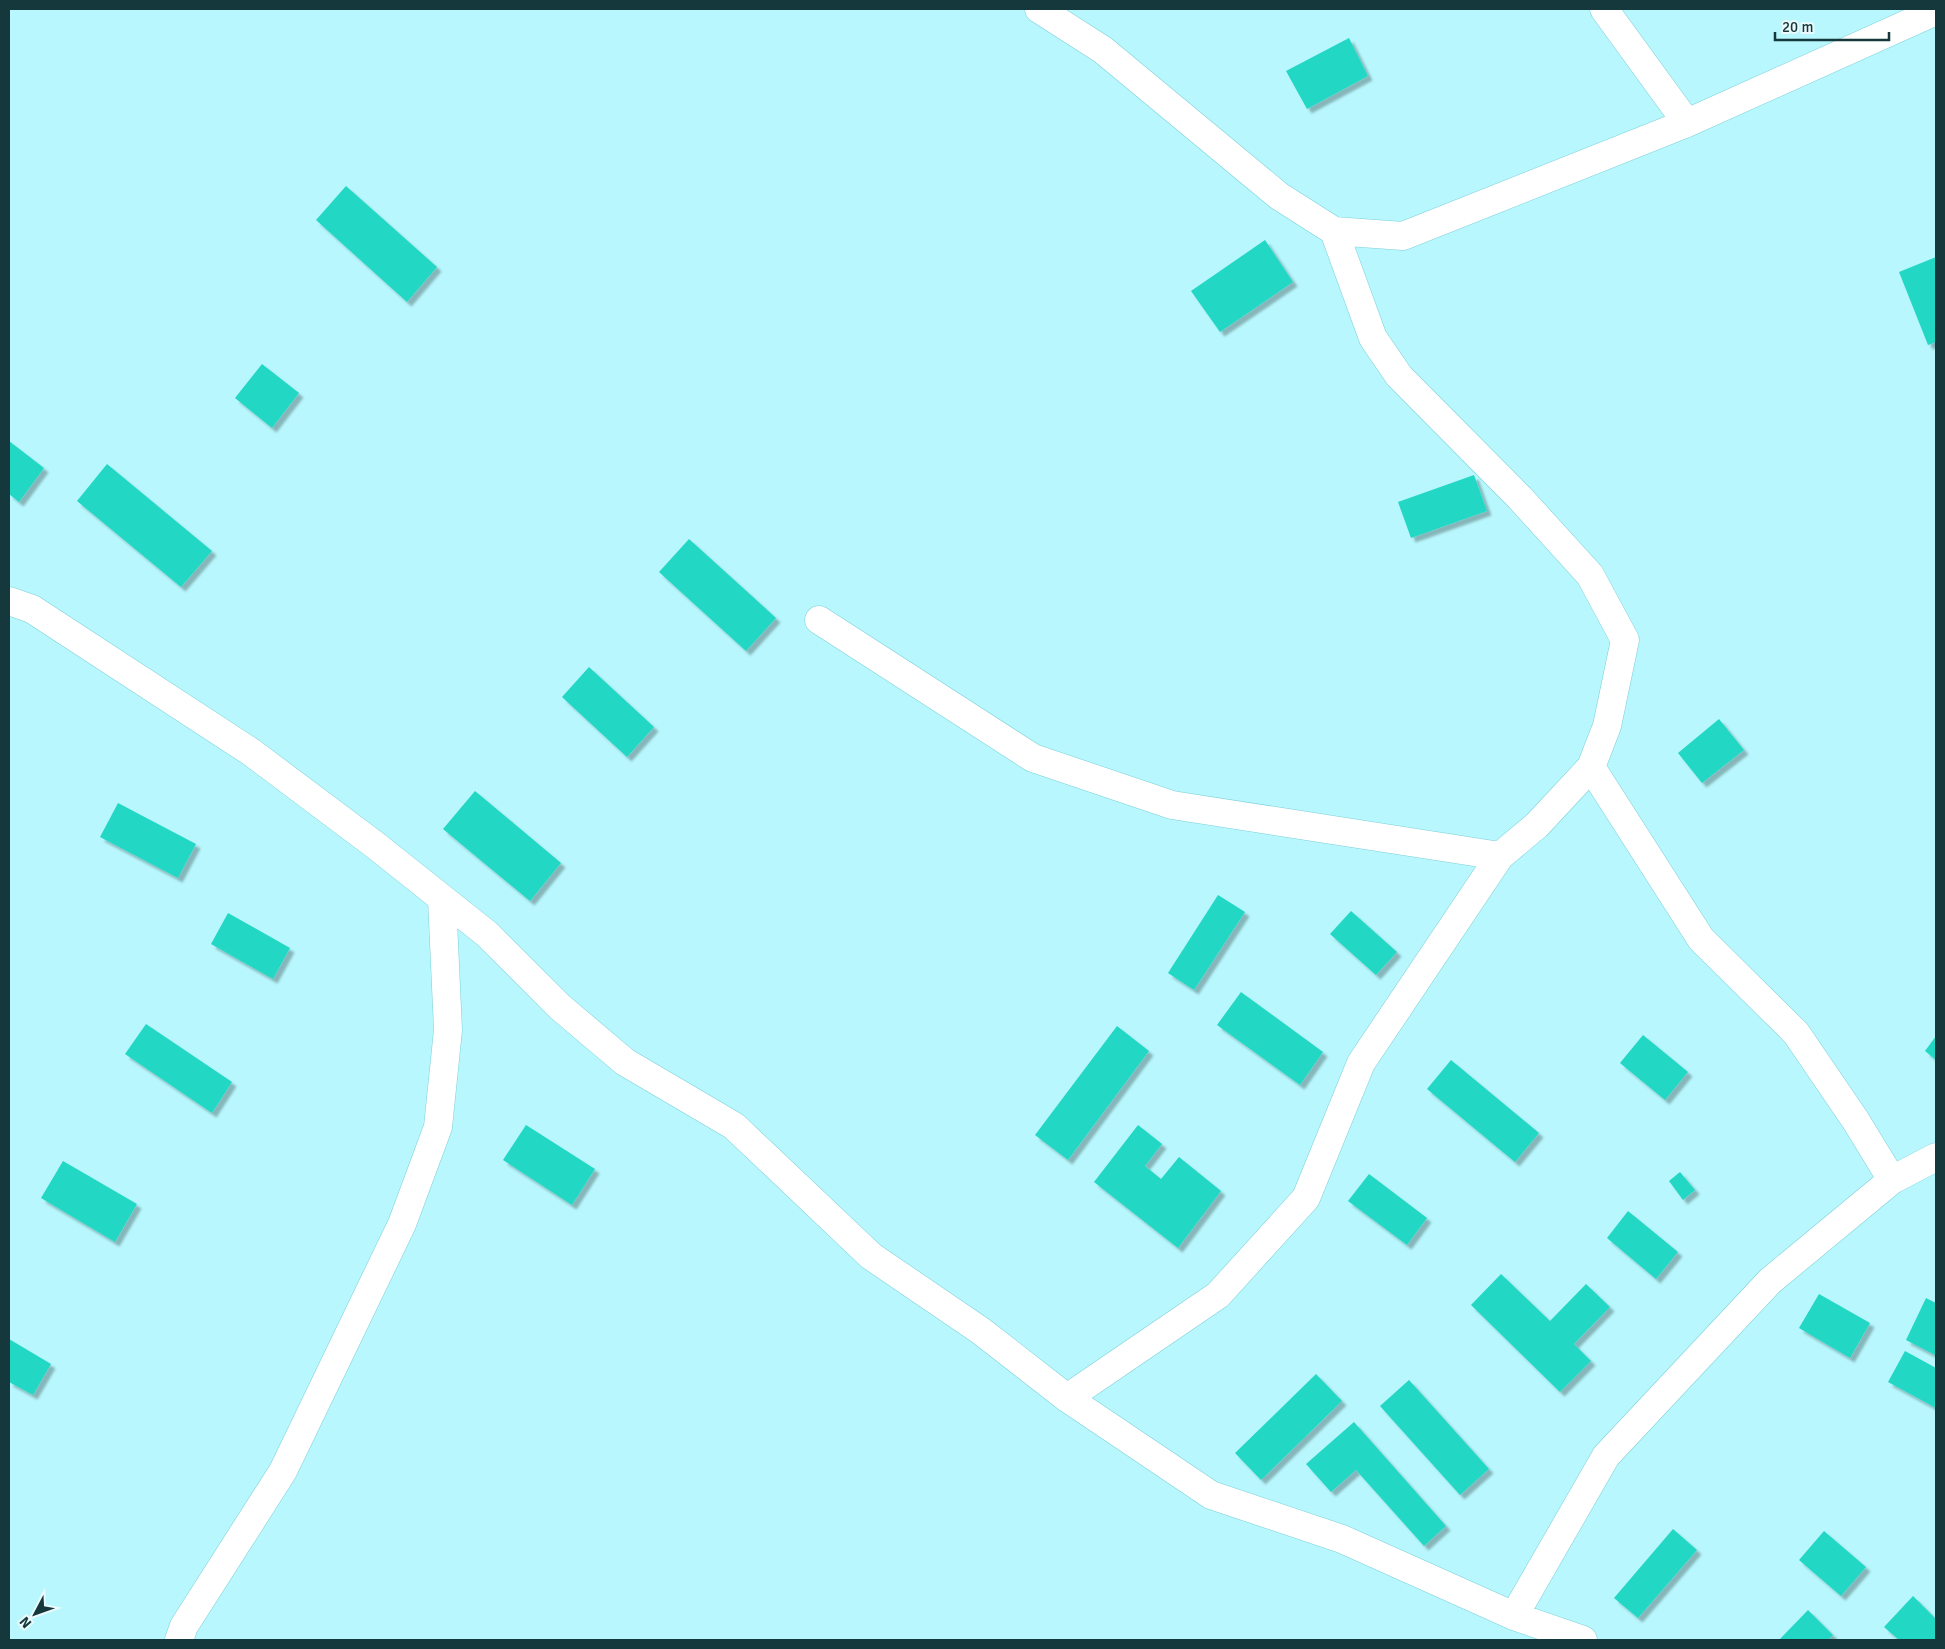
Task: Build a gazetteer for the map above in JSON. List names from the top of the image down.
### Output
{
  "scale_bar": "20 m",
  "north": "bottom left"
}
